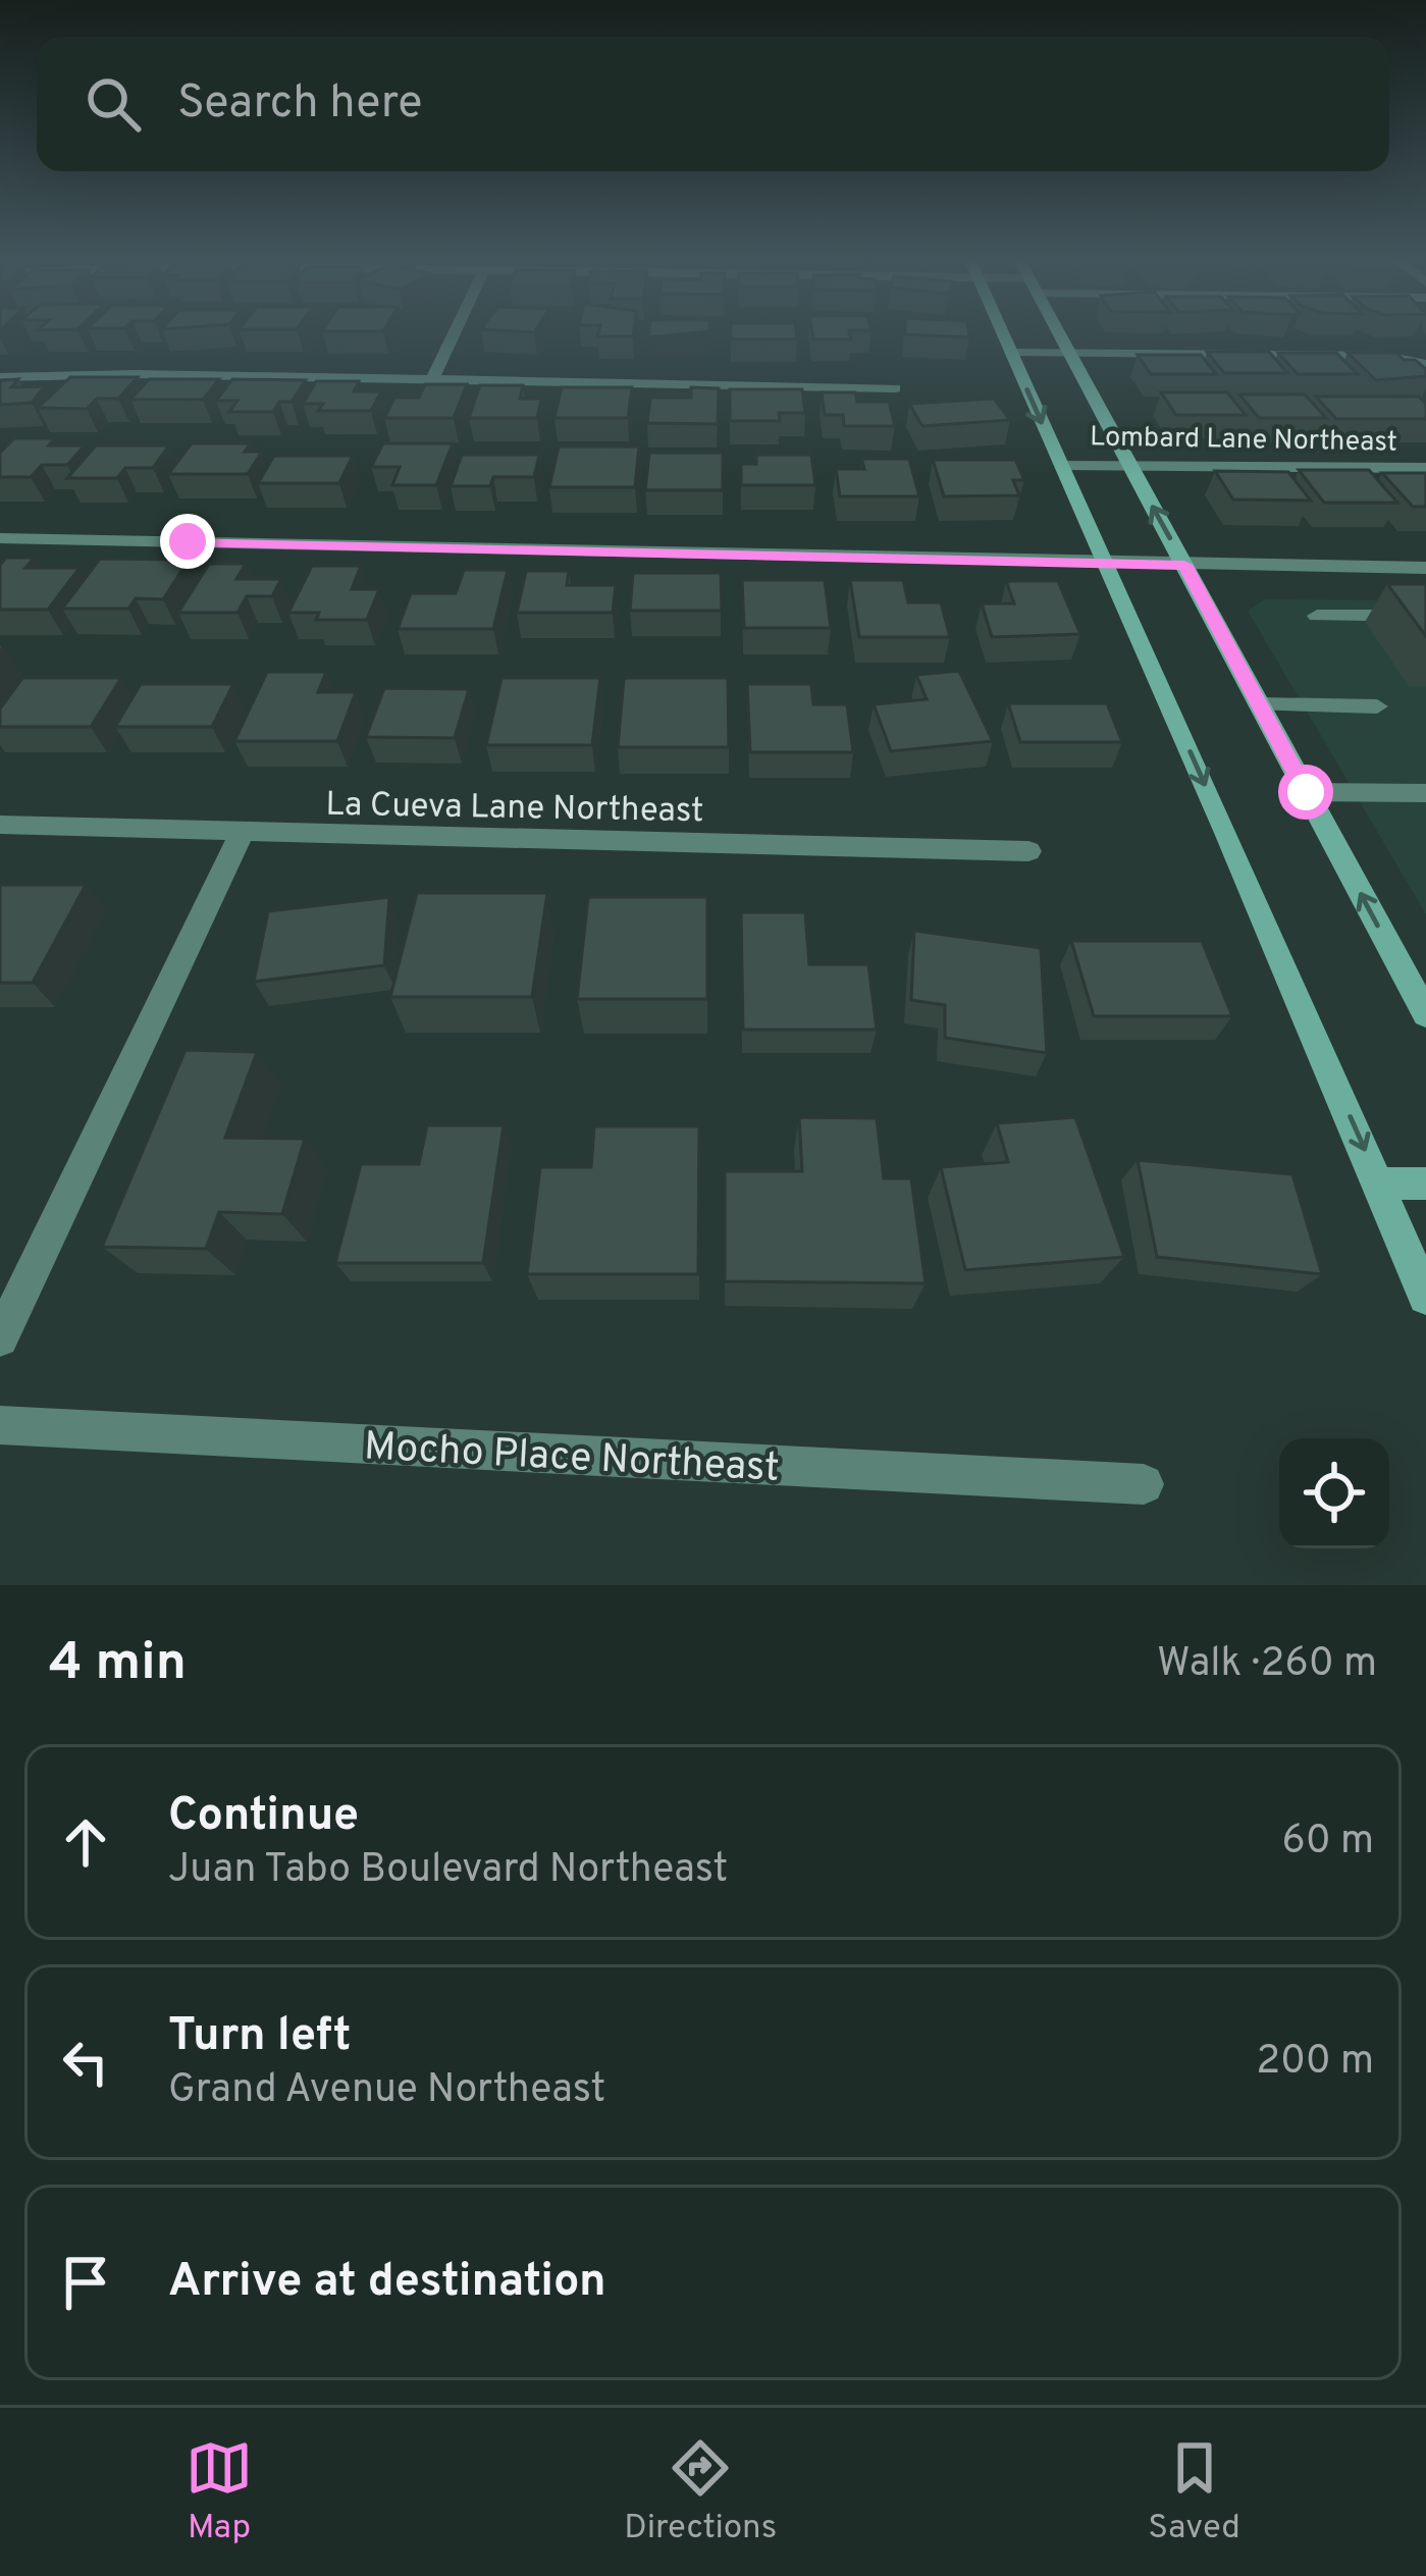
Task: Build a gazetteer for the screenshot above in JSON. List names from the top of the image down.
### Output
{
  "streets": {
    "street": ["Lombard Lane Northeast", "La Cueva Lane Northeast", "Mocho Place Northeast"]
  },
  "page": {
    "search": "Search here",
    "heading": ["4 min", "Walk · 260 m"],
    "list": [
      ["Continue", "Juan Tabo Boulevard Northeast", "60 m"],
      ["Turn left", "Grand Avenue Northeast", "200 m"],
      "Arrive at destination"
    ],
    "nav": ["Map", "Directions", "Saved"]
  }
}
